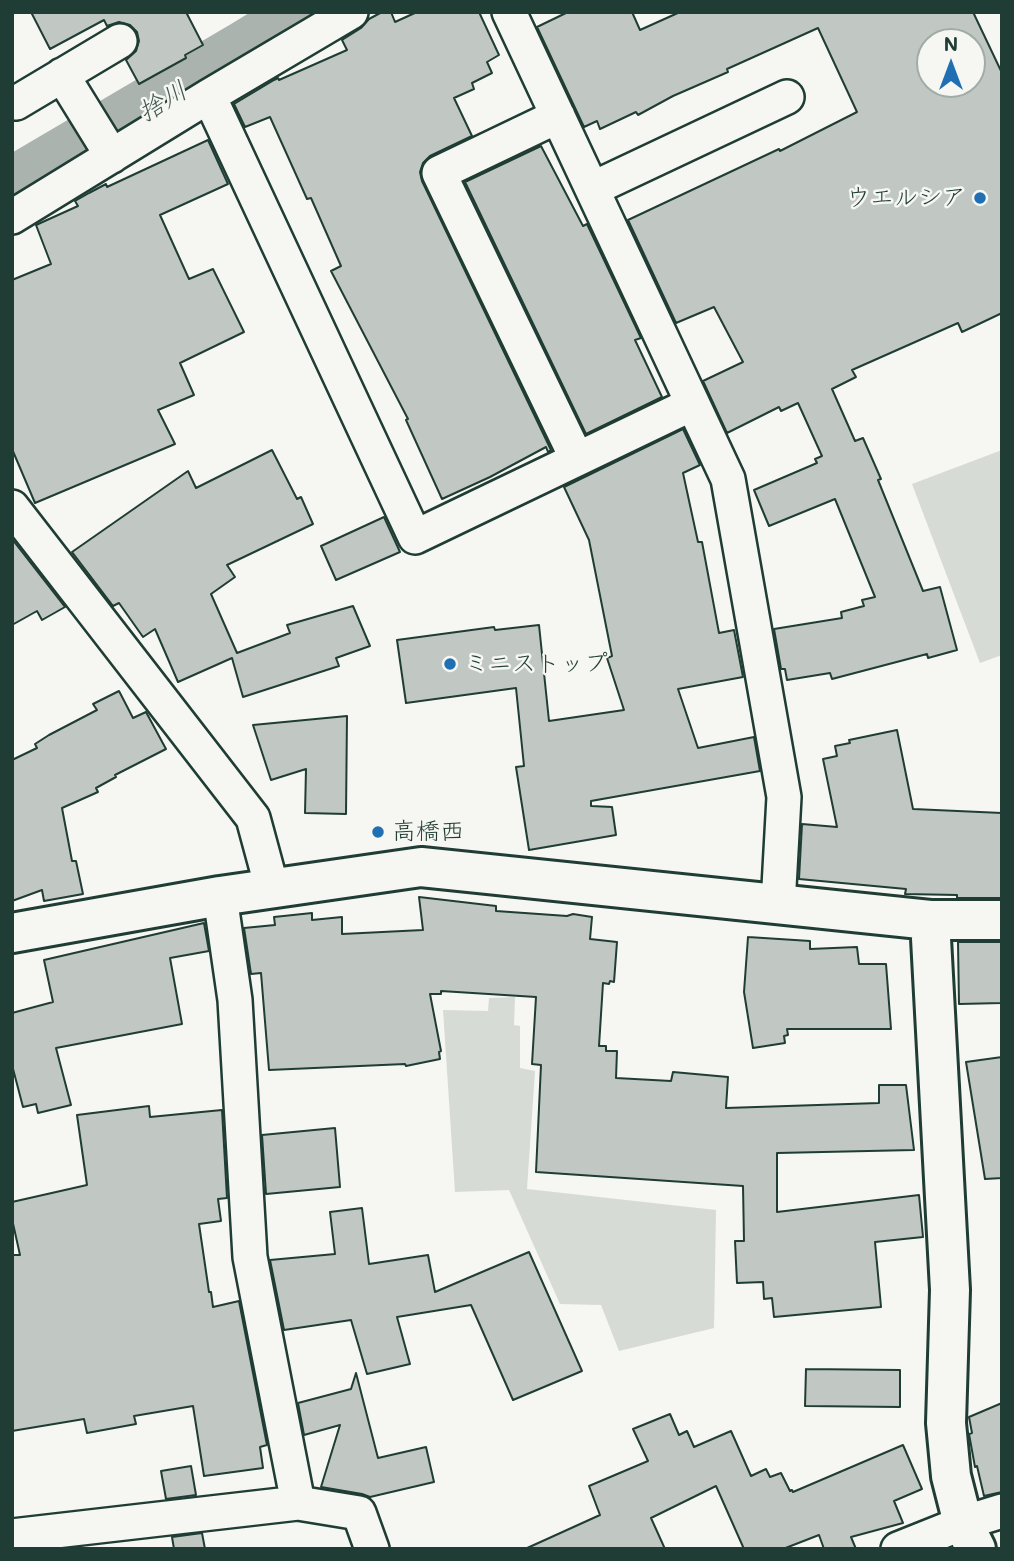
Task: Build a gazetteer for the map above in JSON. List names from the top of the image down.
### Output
{
  "water": ["捨川"],
  "places": ["ウエルシア", "ミニストップ", "高橋西"],
  "north": "top"
}
